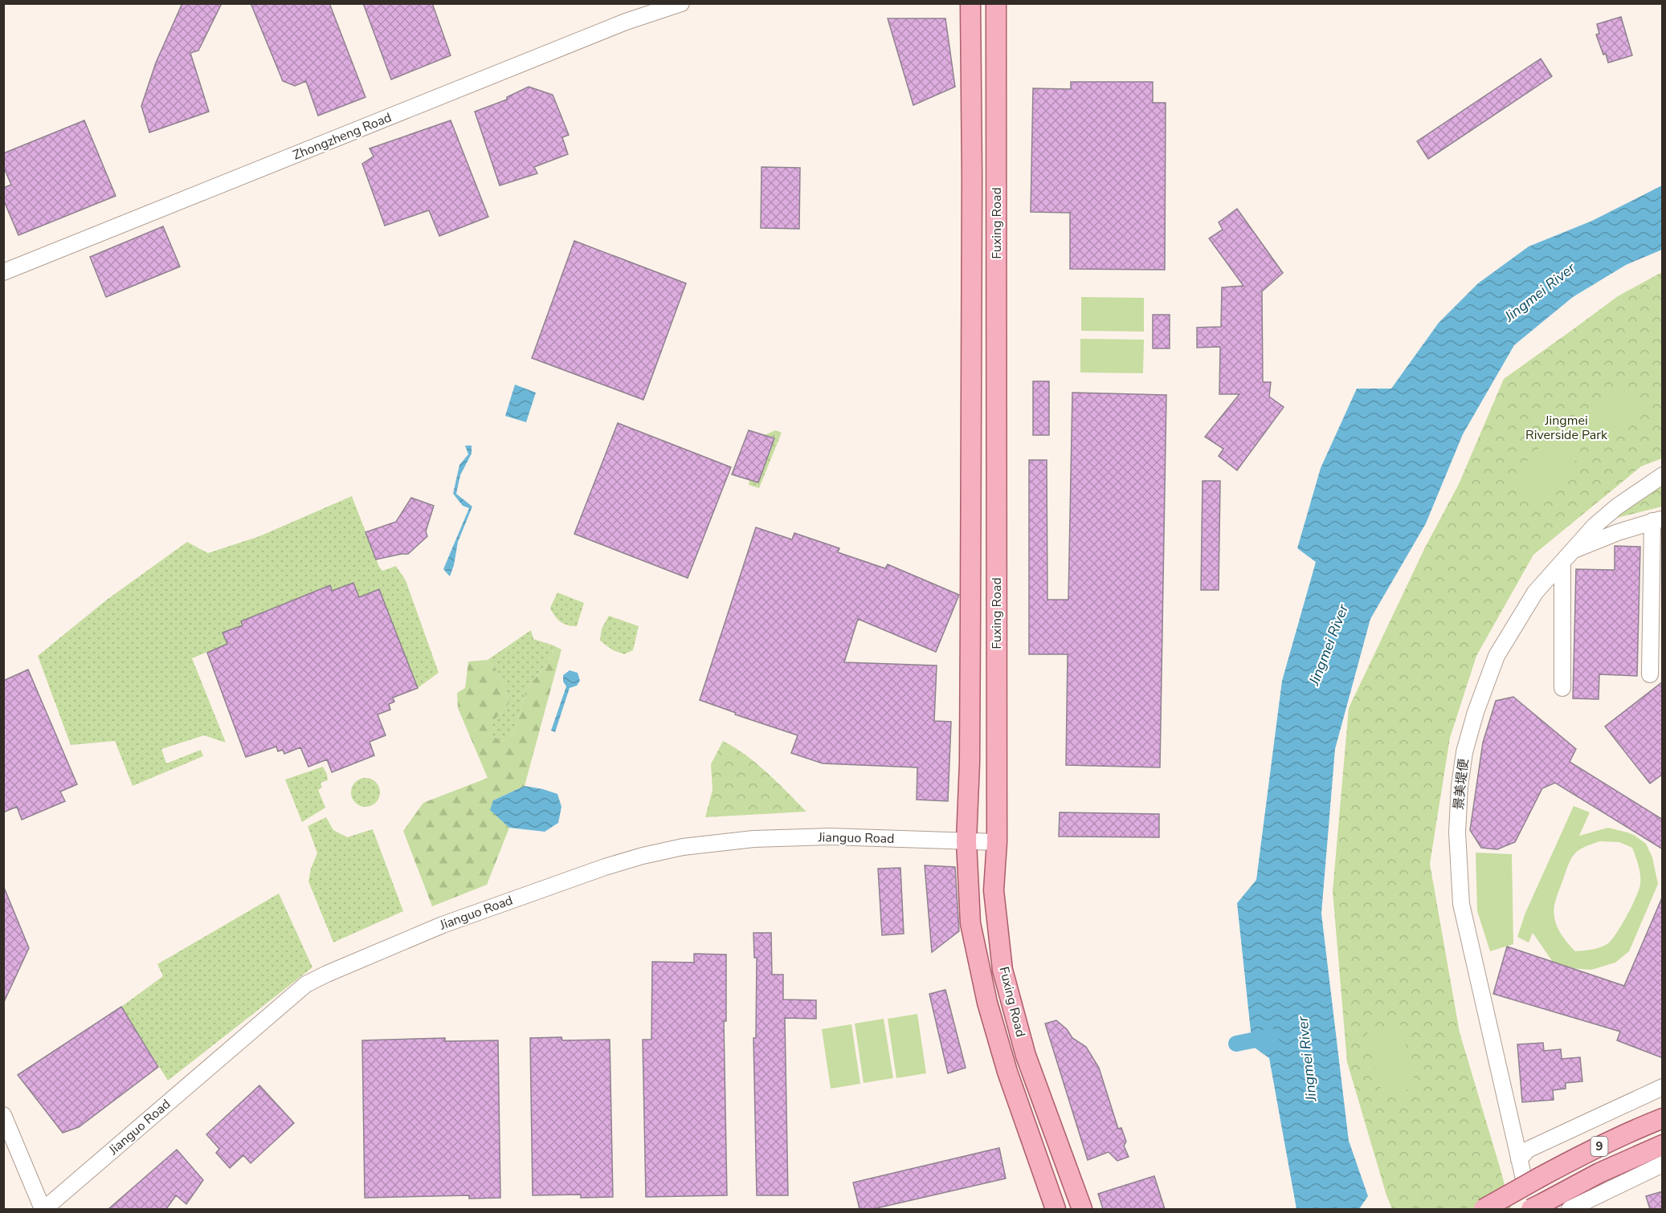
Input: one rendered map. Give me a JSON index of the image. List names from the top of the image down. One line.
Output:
{"streets":{"main road":["Fuxing Road","9"],"street":["Zhongzheng Road","景美堤便","Jianguo Road"]},"crossings":[["Fuxing Road","Jianguo Road"],["景美堤便","9"]],"water":["Jingmei River"],"parks":["Jingmei Riverside Park"]}
